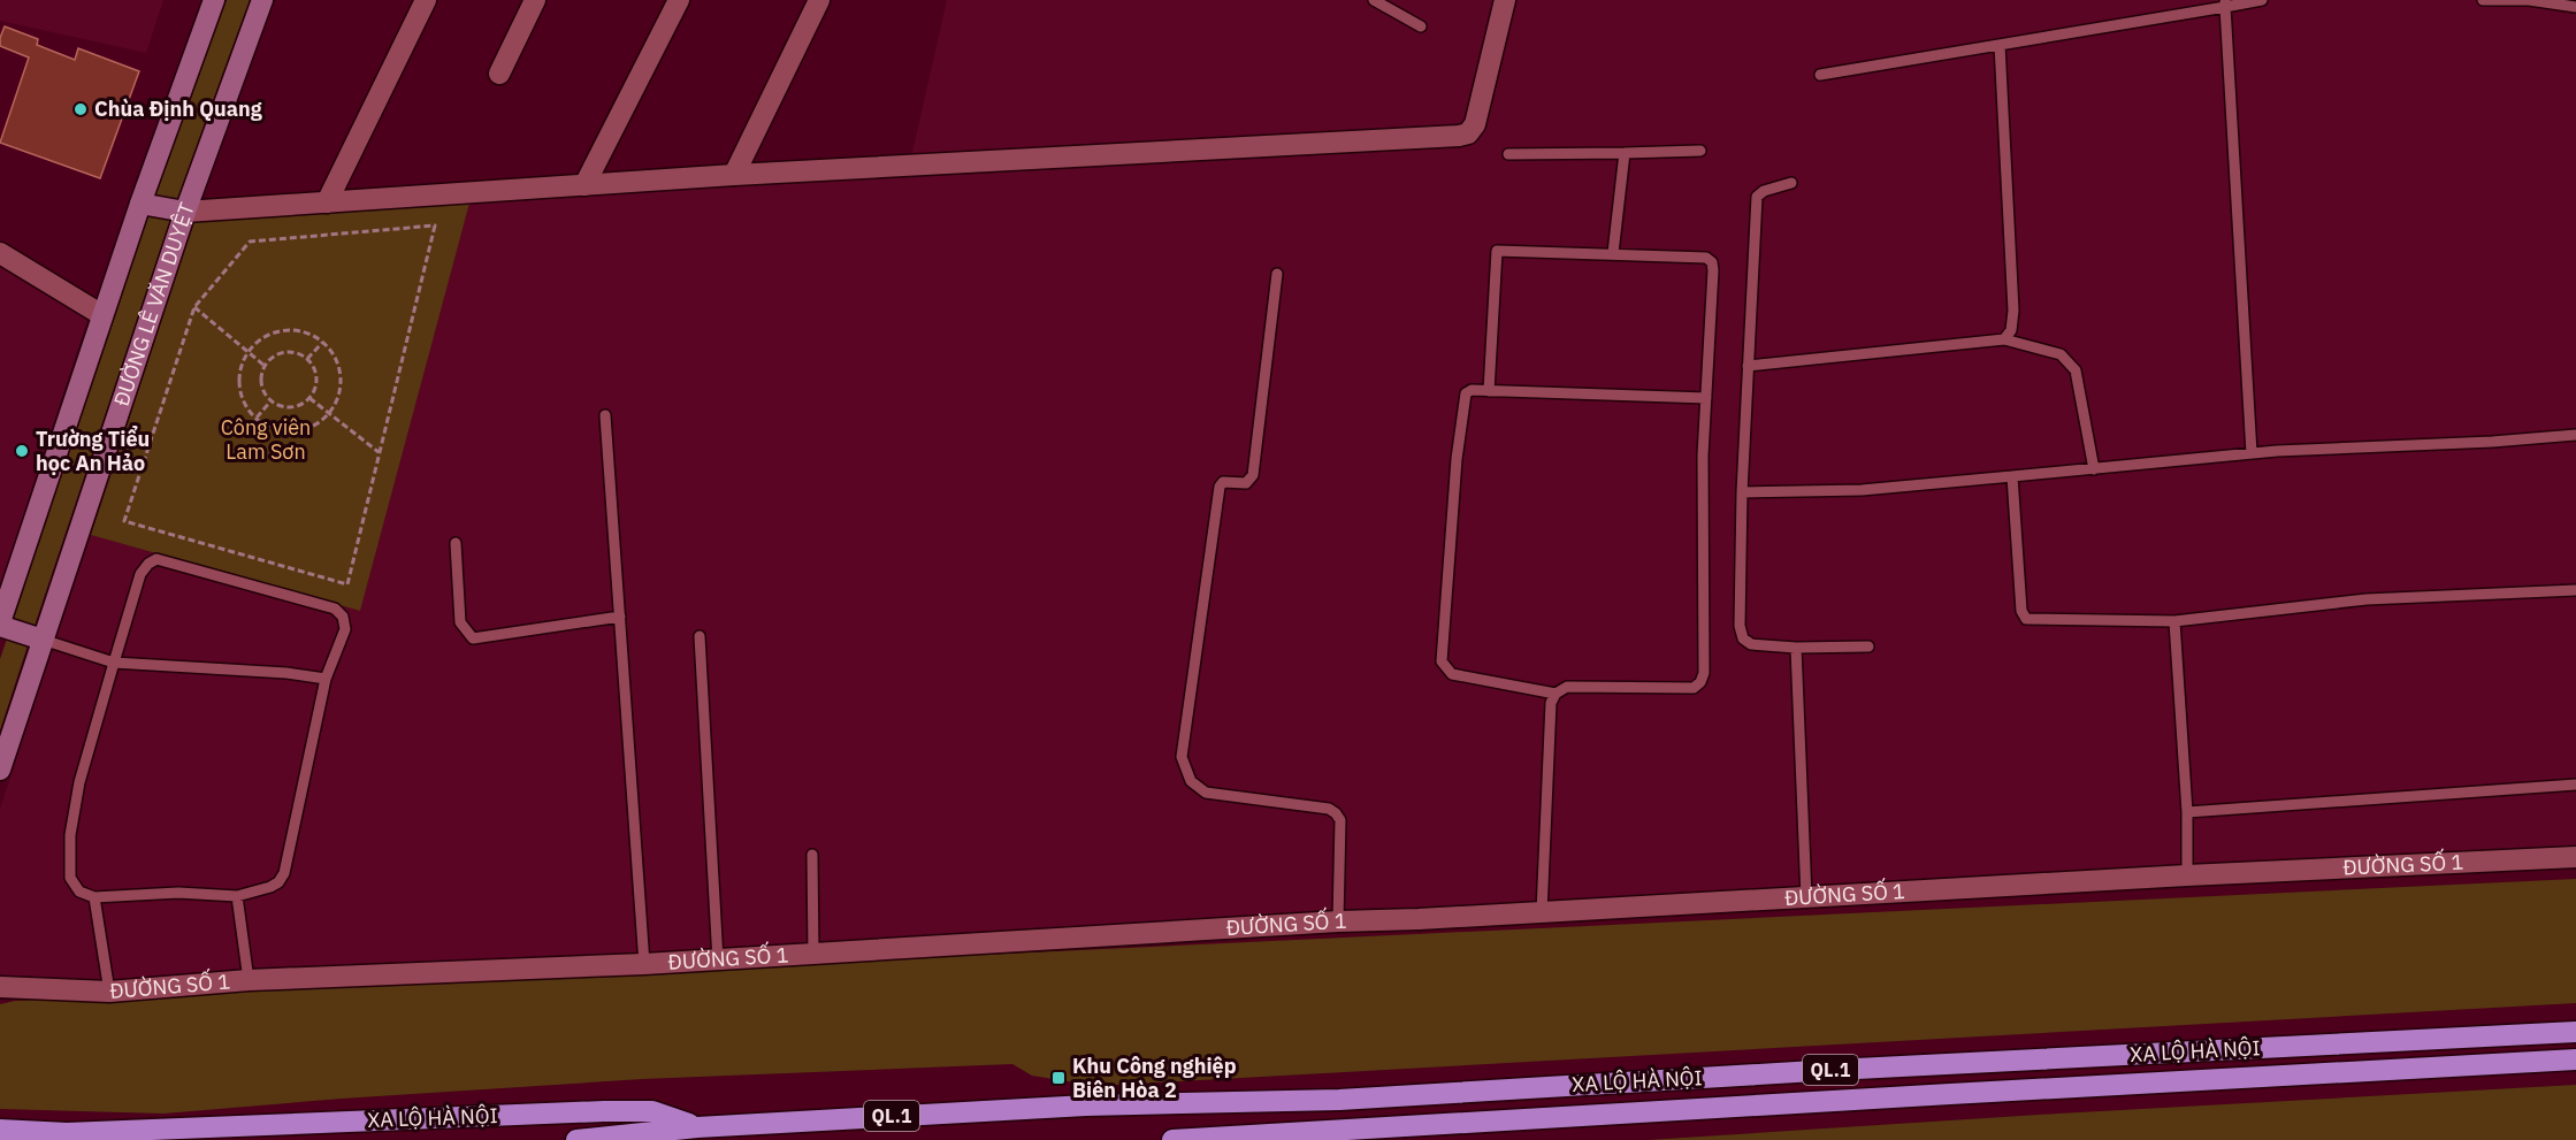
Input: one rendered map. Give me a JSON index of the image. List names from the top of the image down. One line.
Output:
{"streets":{"highway":["XA LỘ HÀ NỘI","QL.1"],"main road":["ĐƯỜNG LÊ VĂN DUYỆT"],"street":["ĐƯỜNG SỐ 1"]},"crossings":[["XA LỘ HÀ NỘI","QL.1"]],"parks":["Công viên Lam Sơn"],"places":{"other":["Chùa Định Quang","Trường Tiểu học An Hảo"],"transit":["Khu Công nghiệp Biên Hòa 2"]}}
